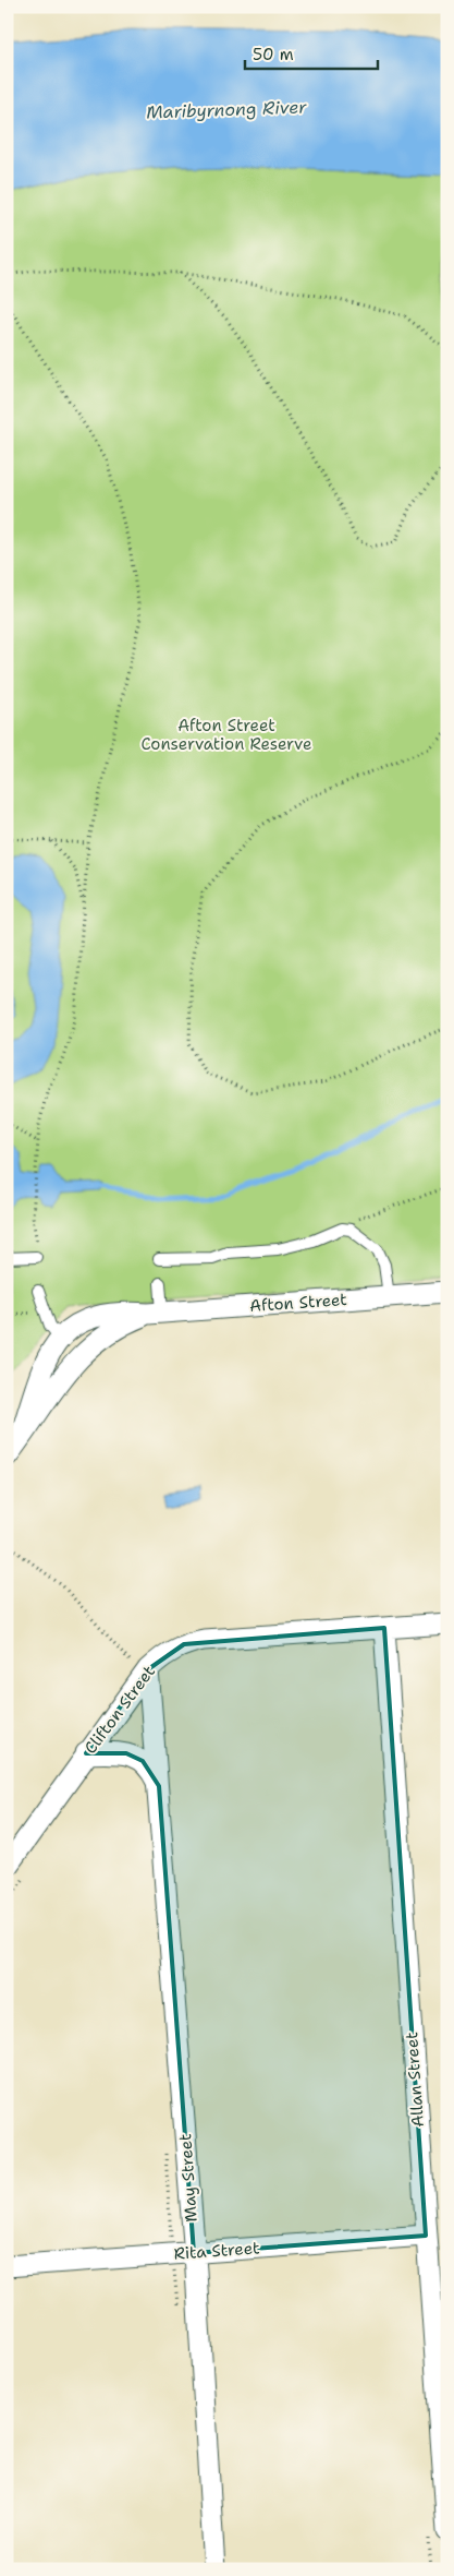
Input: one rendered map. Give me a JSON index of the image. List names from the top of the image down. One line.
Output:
{"streets":{"street":["Afton Street","Clifton Street","Allan Street","May Street","Rita Street"]},"crossings":[["Clifton Street","Allan Street"],["Clifton Street","May Street"],["Allan Street","Rita Street"],["May Street","Rita Street"]],"water":["Maribyrnong River"],"parks":["Afton Street Conservation Reserve"],"scale_bar":"50 m"}
